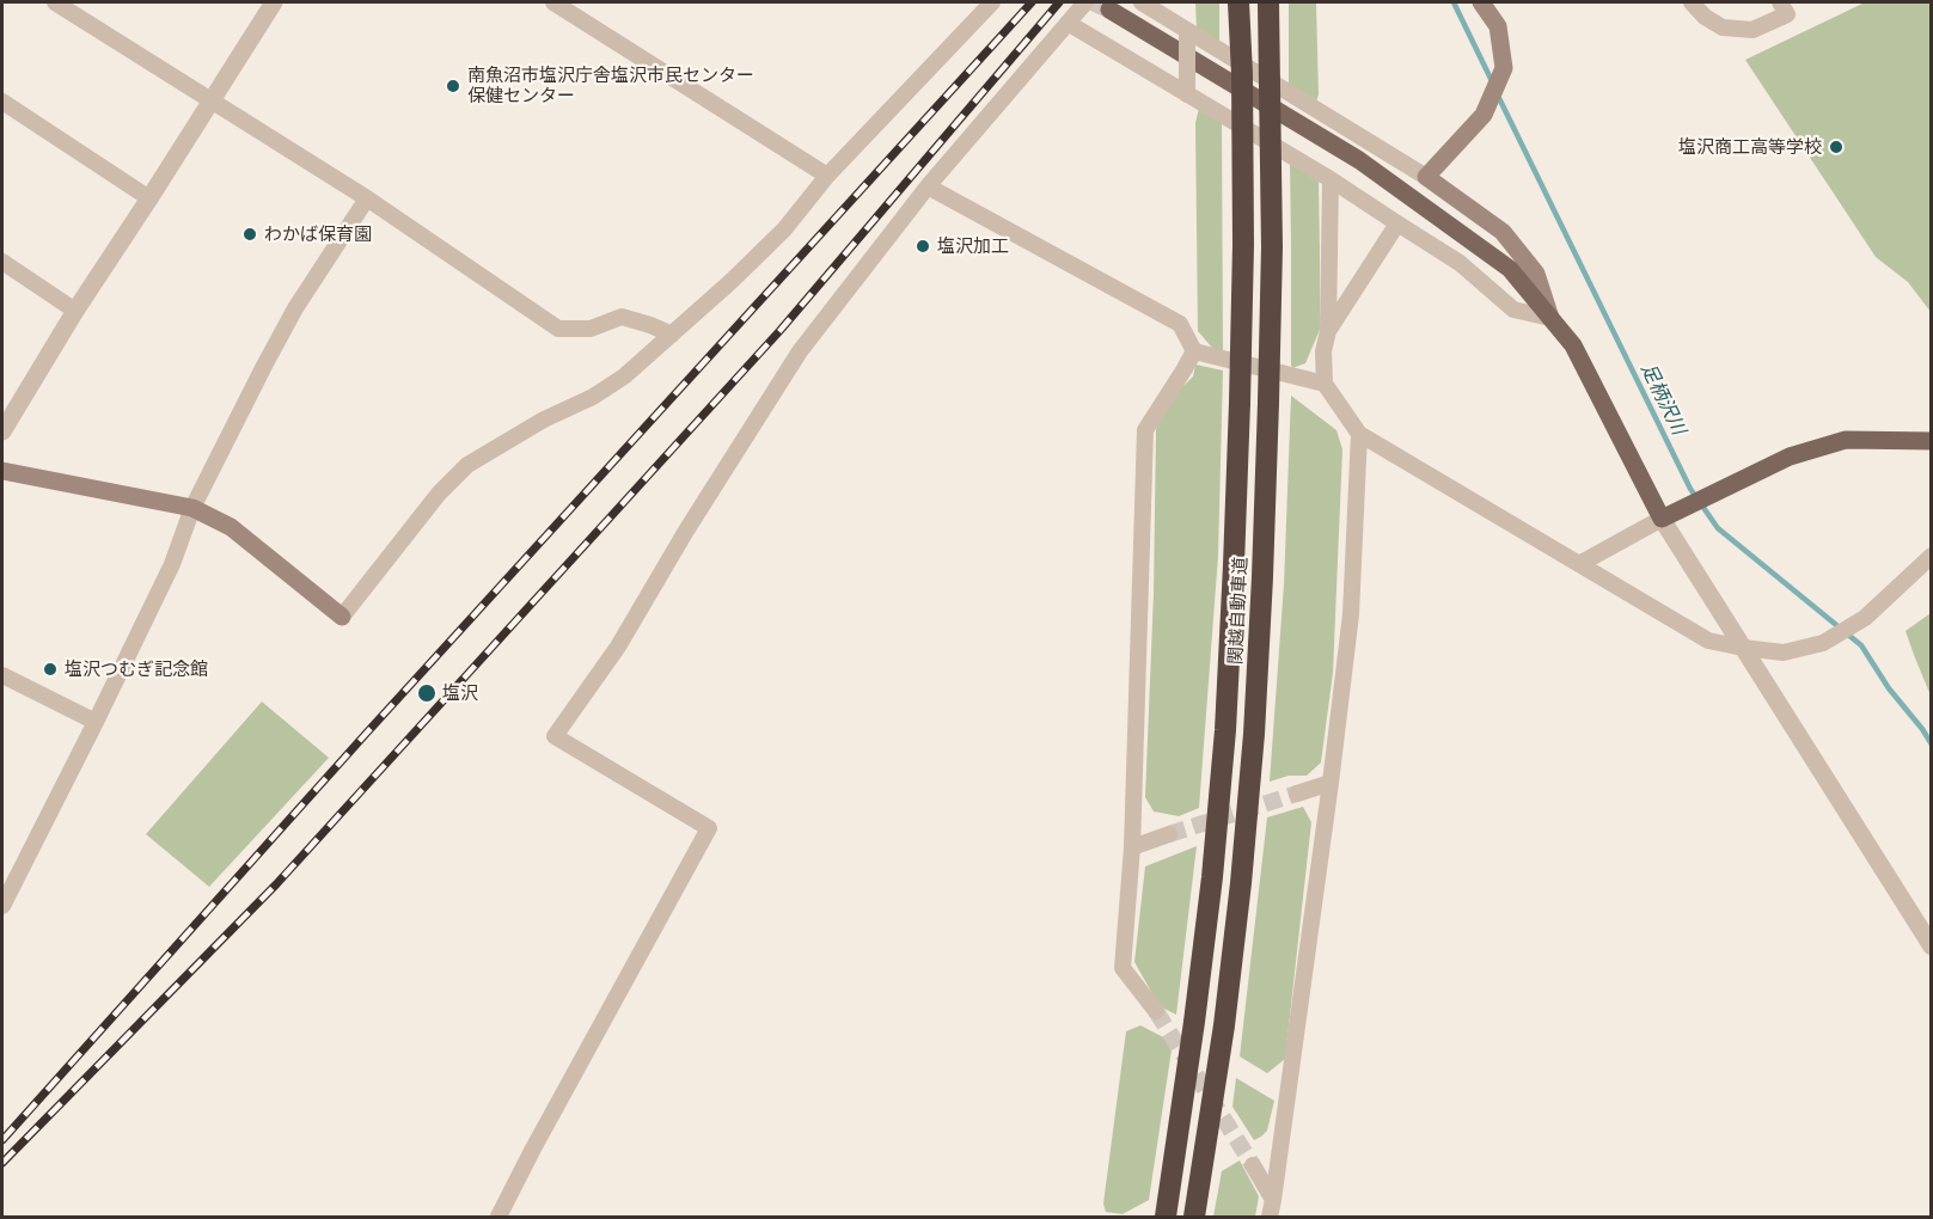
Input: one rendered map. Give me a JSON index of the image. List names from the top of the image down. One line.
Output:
{"streets":{"highway":["関越自動車道"]},"water":["足柄沢川"],"places":["南魚沼市塩沢庁舎塩沢市民センター 保健センター","塩沢商工高等学校","わかば保育園","塩沢加工","塩沢つむぎ記念館","塩沢"]}
